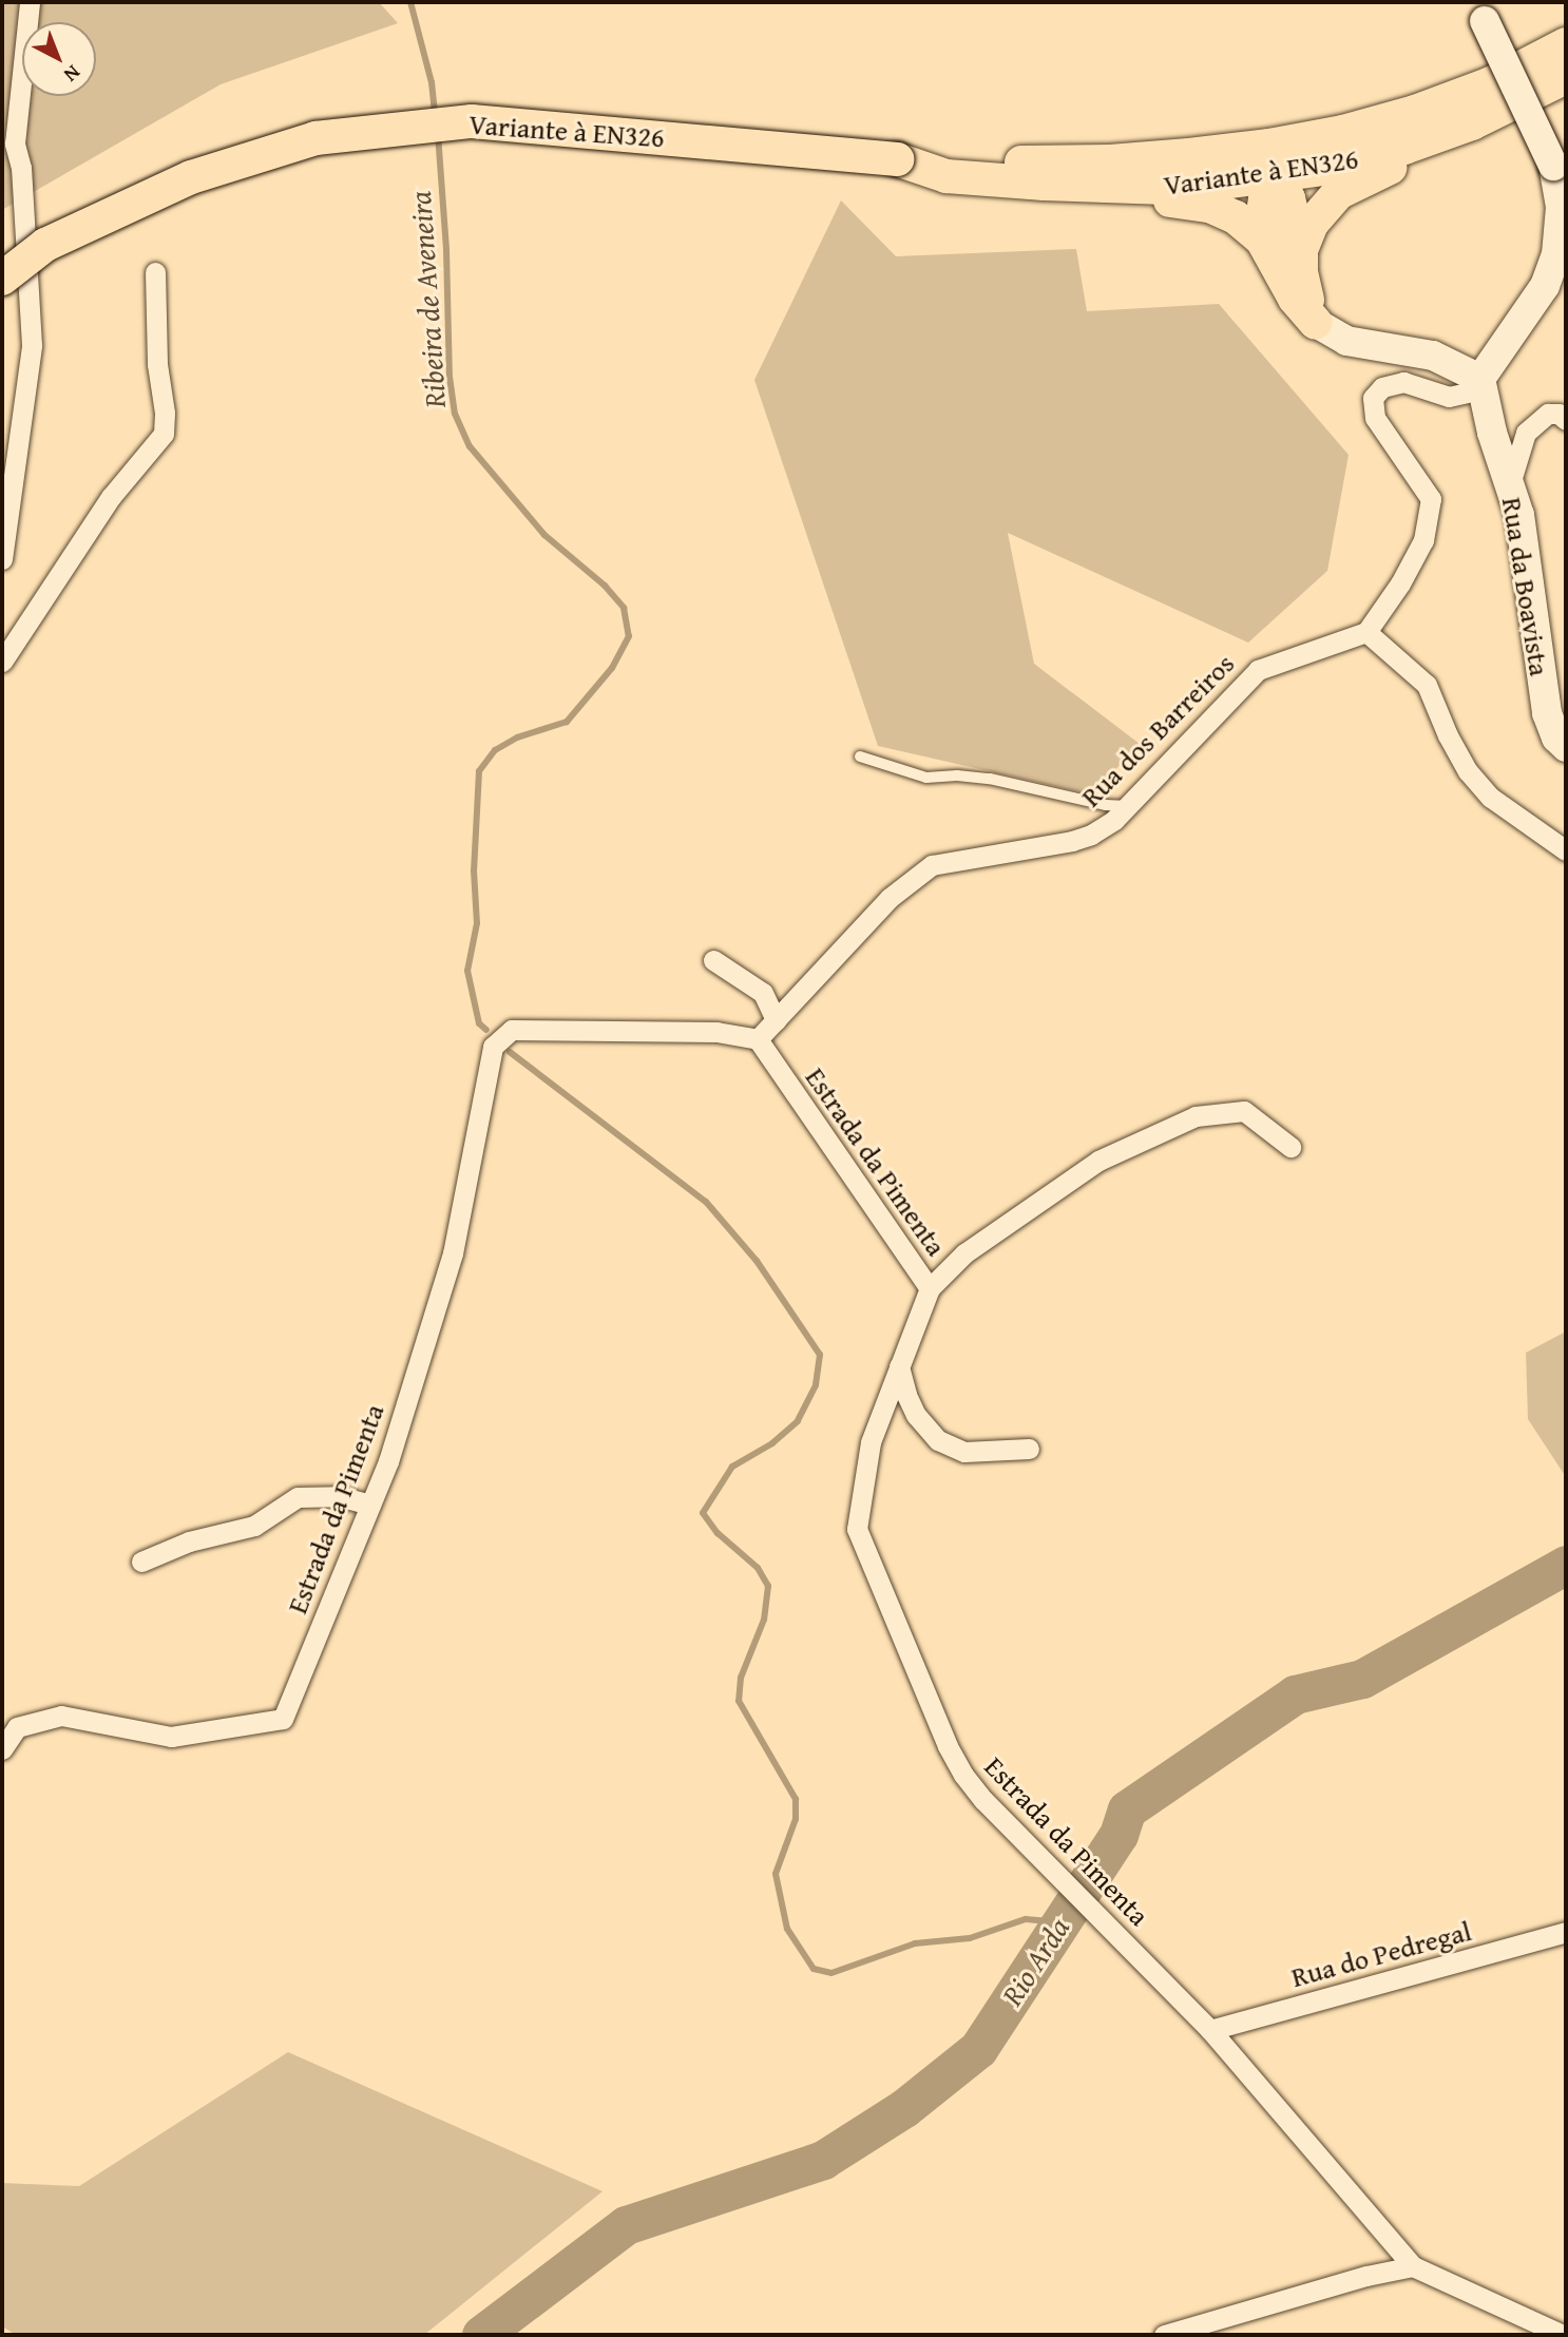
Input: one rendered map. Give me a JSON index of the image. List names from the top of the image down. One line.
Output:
{"streets":{"main road":["Variante à EN326"],"street":["Rua da Boavista","Rua dos Barreiros","Estrada da Pimenta","Rua do Pedregal"]},"crossings":[["Rua dos Barreiros","Estrada da Pimenta"],["Estrada da Pimenta","Rua do Pedregal"]],"water":["Ribeira de Aveneira","Rio Arda"],"north":"bottom right"}
